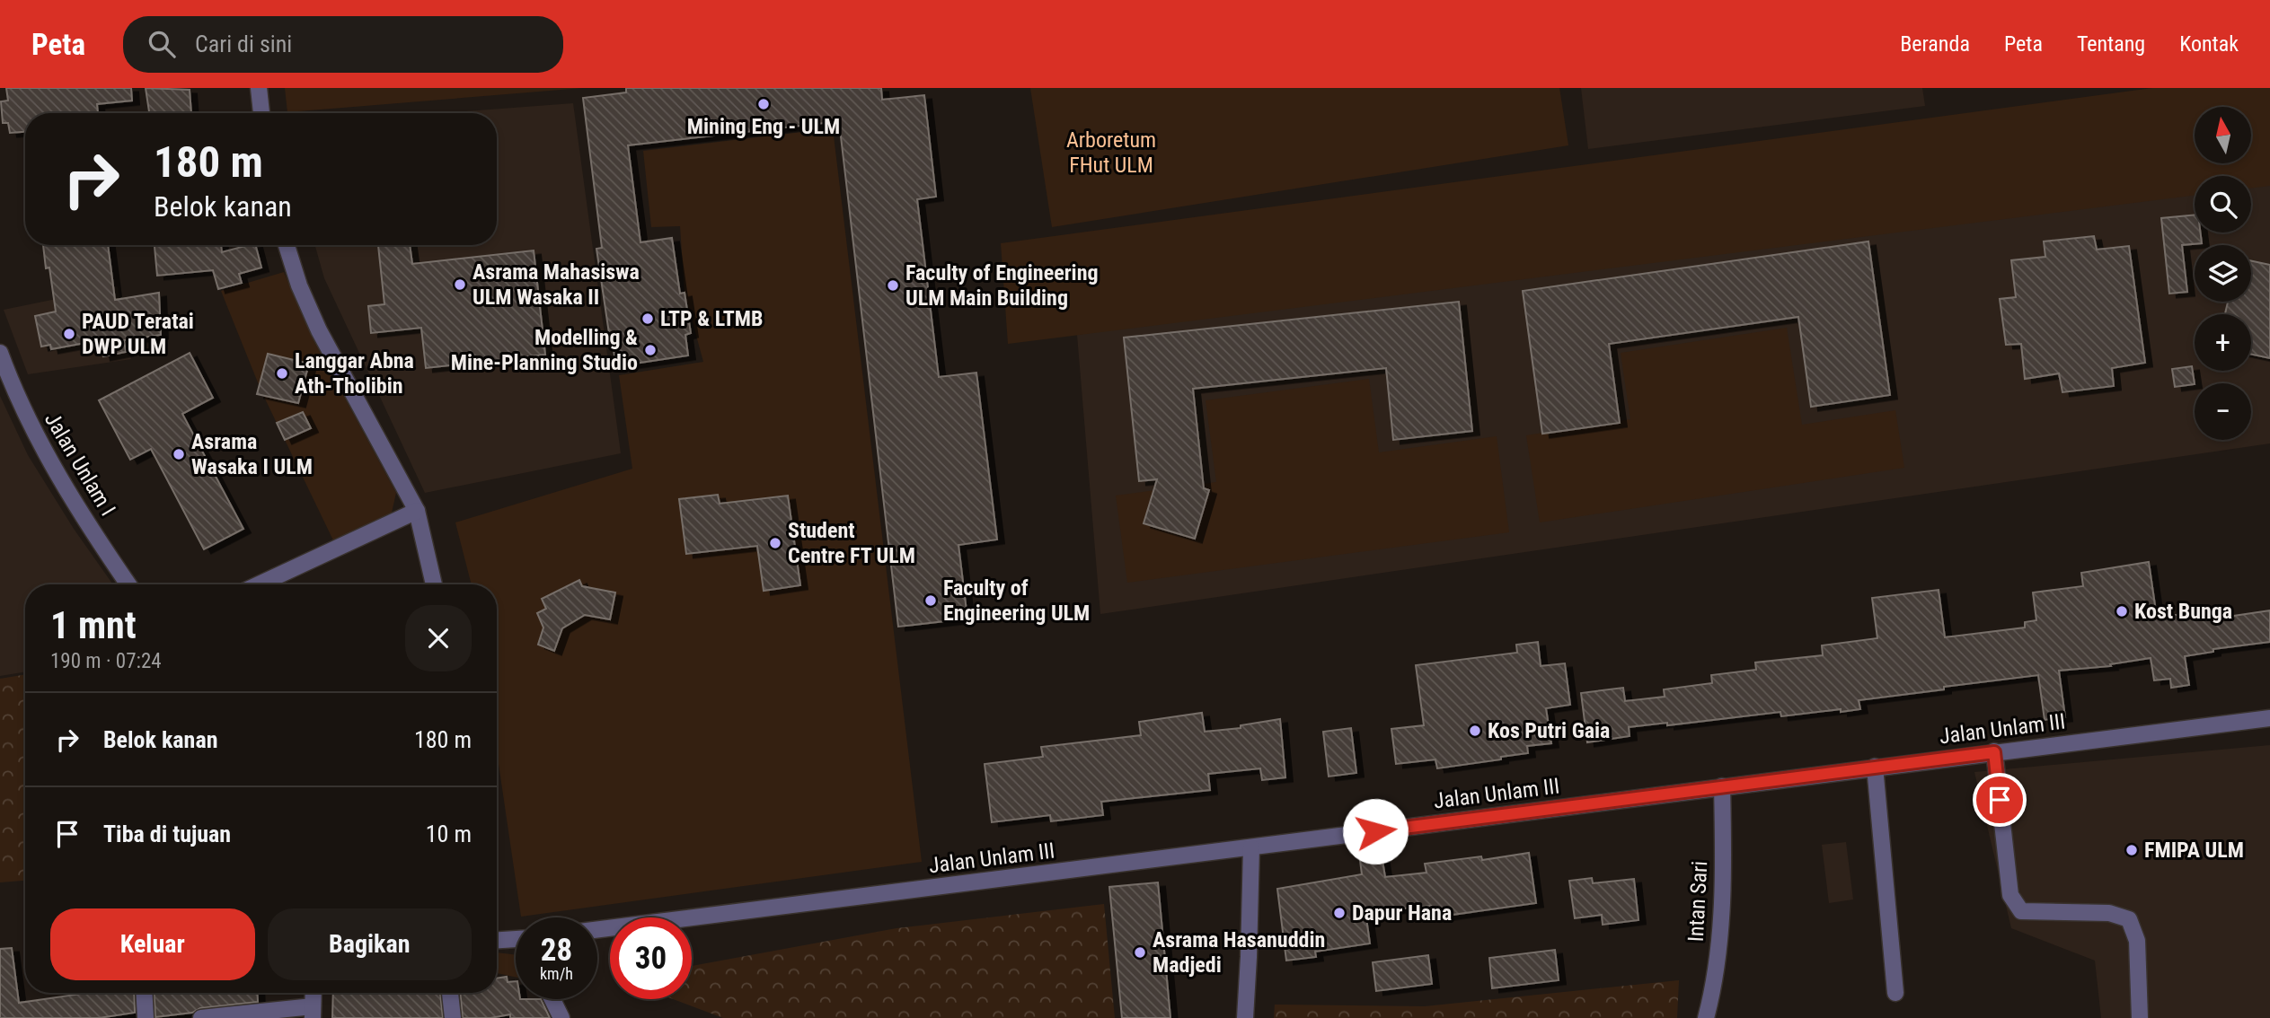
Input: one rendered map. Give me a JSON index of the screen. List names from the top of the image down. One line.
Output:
{"streets":{"street":["Jalan Unlam I","Jalan Unlam III","Intan Sari"]},"crossings":[["Jalan Unlam III","Intan Sari"]],"parks":["Arboretum FHut ULM"],"places":["Mining Eng - ULM","Asrama Mahasiswa ULM Wasaka II","Faculty of Engineering ULM Main Building","LTP & LTMB","PAUD Teratai DWP ULM","Modelling & Mine-Planning Studio","Langgar Abna Ath-Tholibin","Asrama Wasaka I ULM","Student Centre FT ULM","Faculty of Engineering ULM","Kost Bunga","Kos Putri Gaia","FMIPA ULM","Dapur Hana","Asrama Hasanuddin Madjedi"],"north":"top","page":{"header":"Peta","search":"Cari di sini","nav":["Beranda","Peta","Tentang","Kontak"],"map_buttons":["+","−"],"turn":["180 m","Belok kanan"],"heading":["1 mnt","190 m · 07:24"],"list":[{"name":"Belok kanan","value":"180 m"},{"name":"Tiba di tujuan","value":"10 m"}],"buttons":["Keluar","Bagikan"],"speed":"28 km/h","limit":"30"}}
